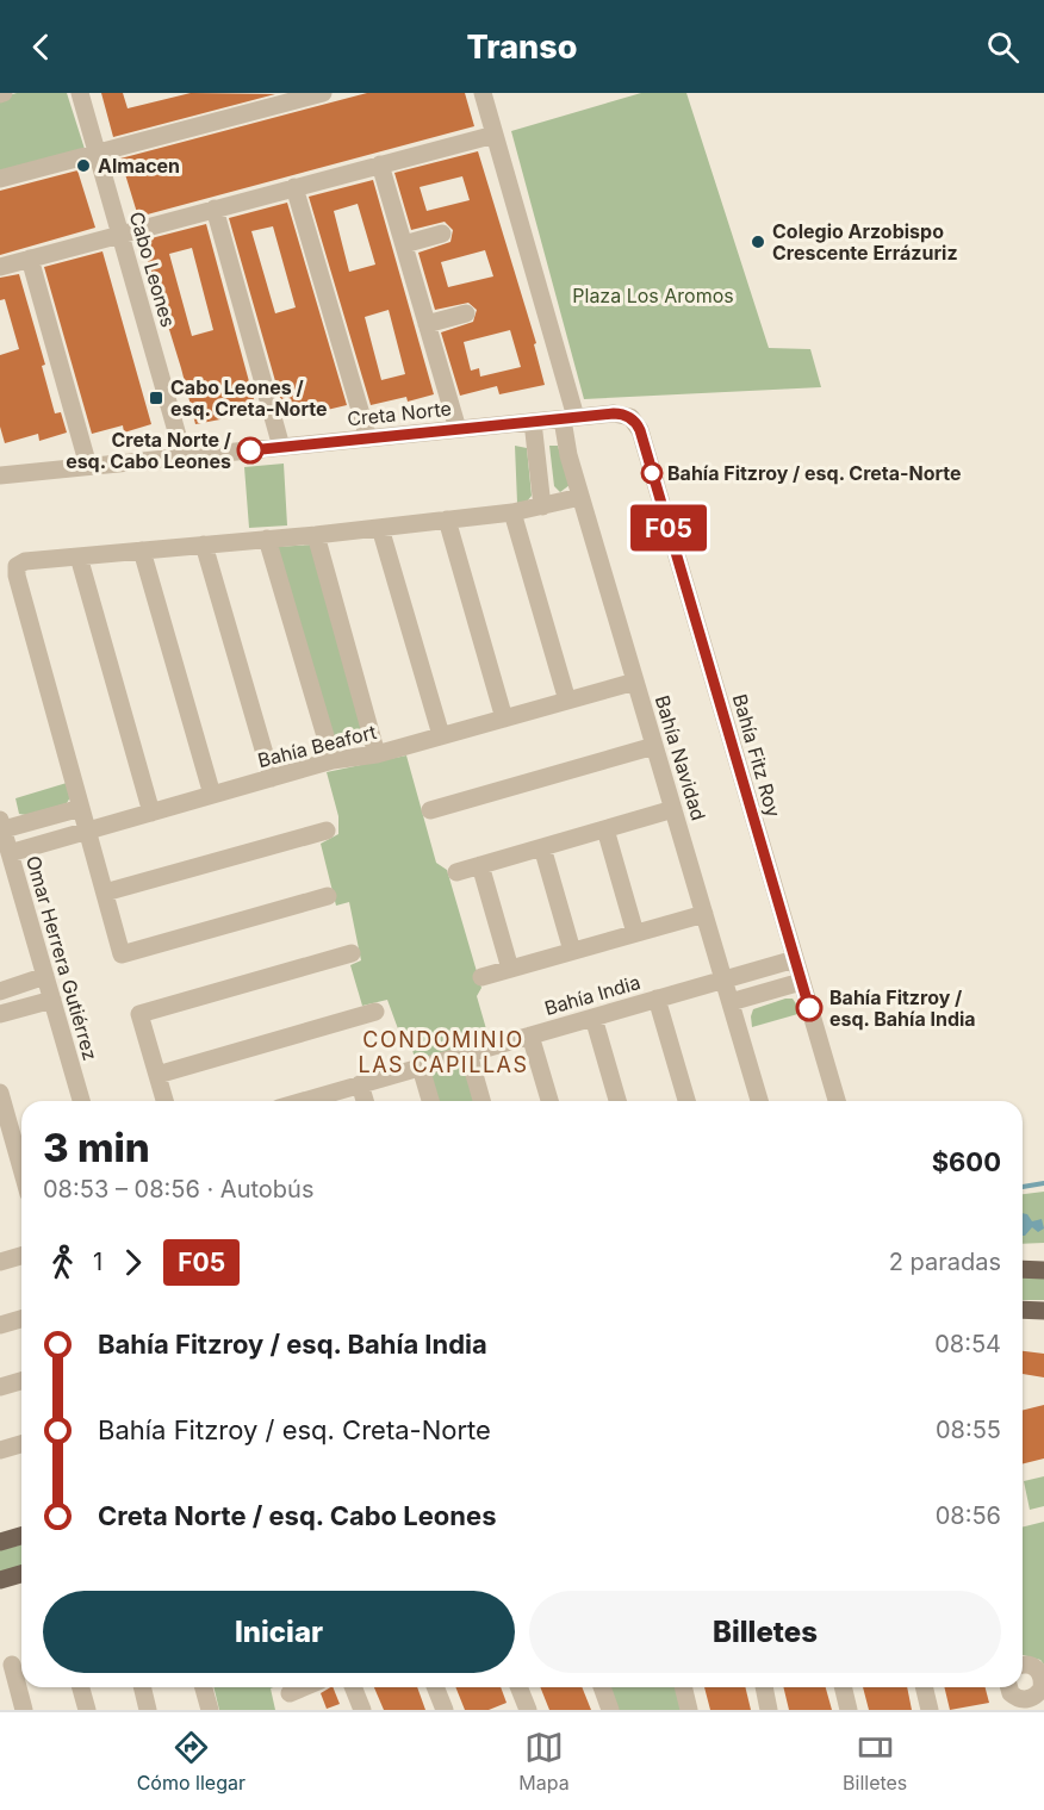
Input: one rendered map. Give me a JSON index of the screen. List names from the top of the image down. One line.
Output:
{"streets":{"street":["Cabo Leones","Creta Norte","Bahía Beafort","Bahía Fitz Roy","Bahía Navidad","Omar Herrera Gutiérrez","Bahía India"]},"crossings":[["Cabo Leones","Creta Norte"],["Creta Norte","Bahía Fitz Roy"],["Creta Norte","Bahía Navidad"],["Bahía Beafort","Bahía Navidad"],["Bahía Beafort","Omar Herrera Gutiérrez"],["Bahía Fitz Roy","Bahía India"],["Bahía Navidad","Bahía India"]],"districts":["CONDOMINIO LAS CAPILLAS"],"parks":["Plaza Los Aromos"],"places":{"other":["Almacen","Colegio Arzobispo Crescente Errázuriz","Creta Norte / esq. Cabo Leones","Bahía Fitzroy / esq. Creta-Norte","Bahía Fitzroy / esq. Bahía India"],"transit":["Cabo Leones / esq. Creta-Norte"]},"lines":["bus line F05"],"page":{"header":"Transo","on_map":"F05","heading":["3 min","08:53 – 08:56 · Autobús","$600"],"legs":["1","F05","2 paradas"],"list":[{"name":"Bahía Fitzroy / esq. Bahía India","value":"08:54"},{"name":"Bahía Fitzroy / esq. Creta-Norte","value":"08:55"},{"name":"Creta Norte / esq. Cabo Leones","value":"08:56"}],"buttons":["Iniciar","Billetes"],"tabs":["Cómo llegar","Mapa","Billetes"]}}
